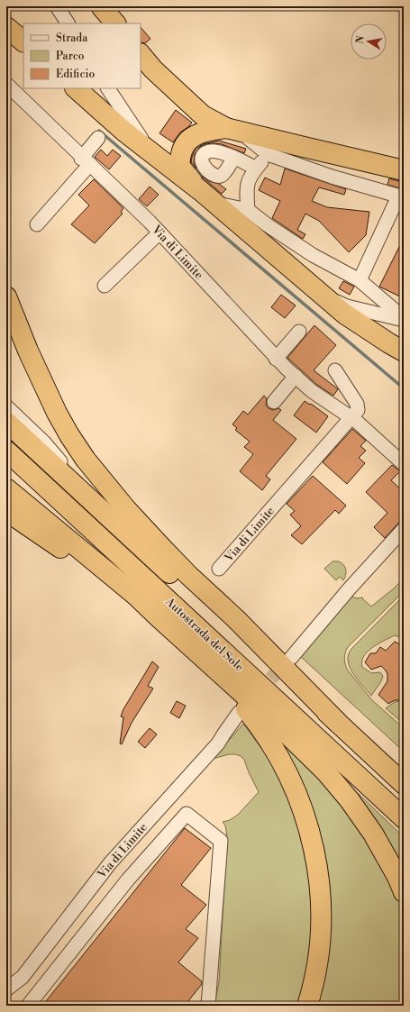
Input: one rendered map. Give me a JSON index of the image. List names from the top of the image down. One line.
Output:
{"streets":{"highway":["Autostrada del Sole"],"street":["Via di Limite"]},"legend":["Strada","Parco","Edificio"],"north":"left"}
